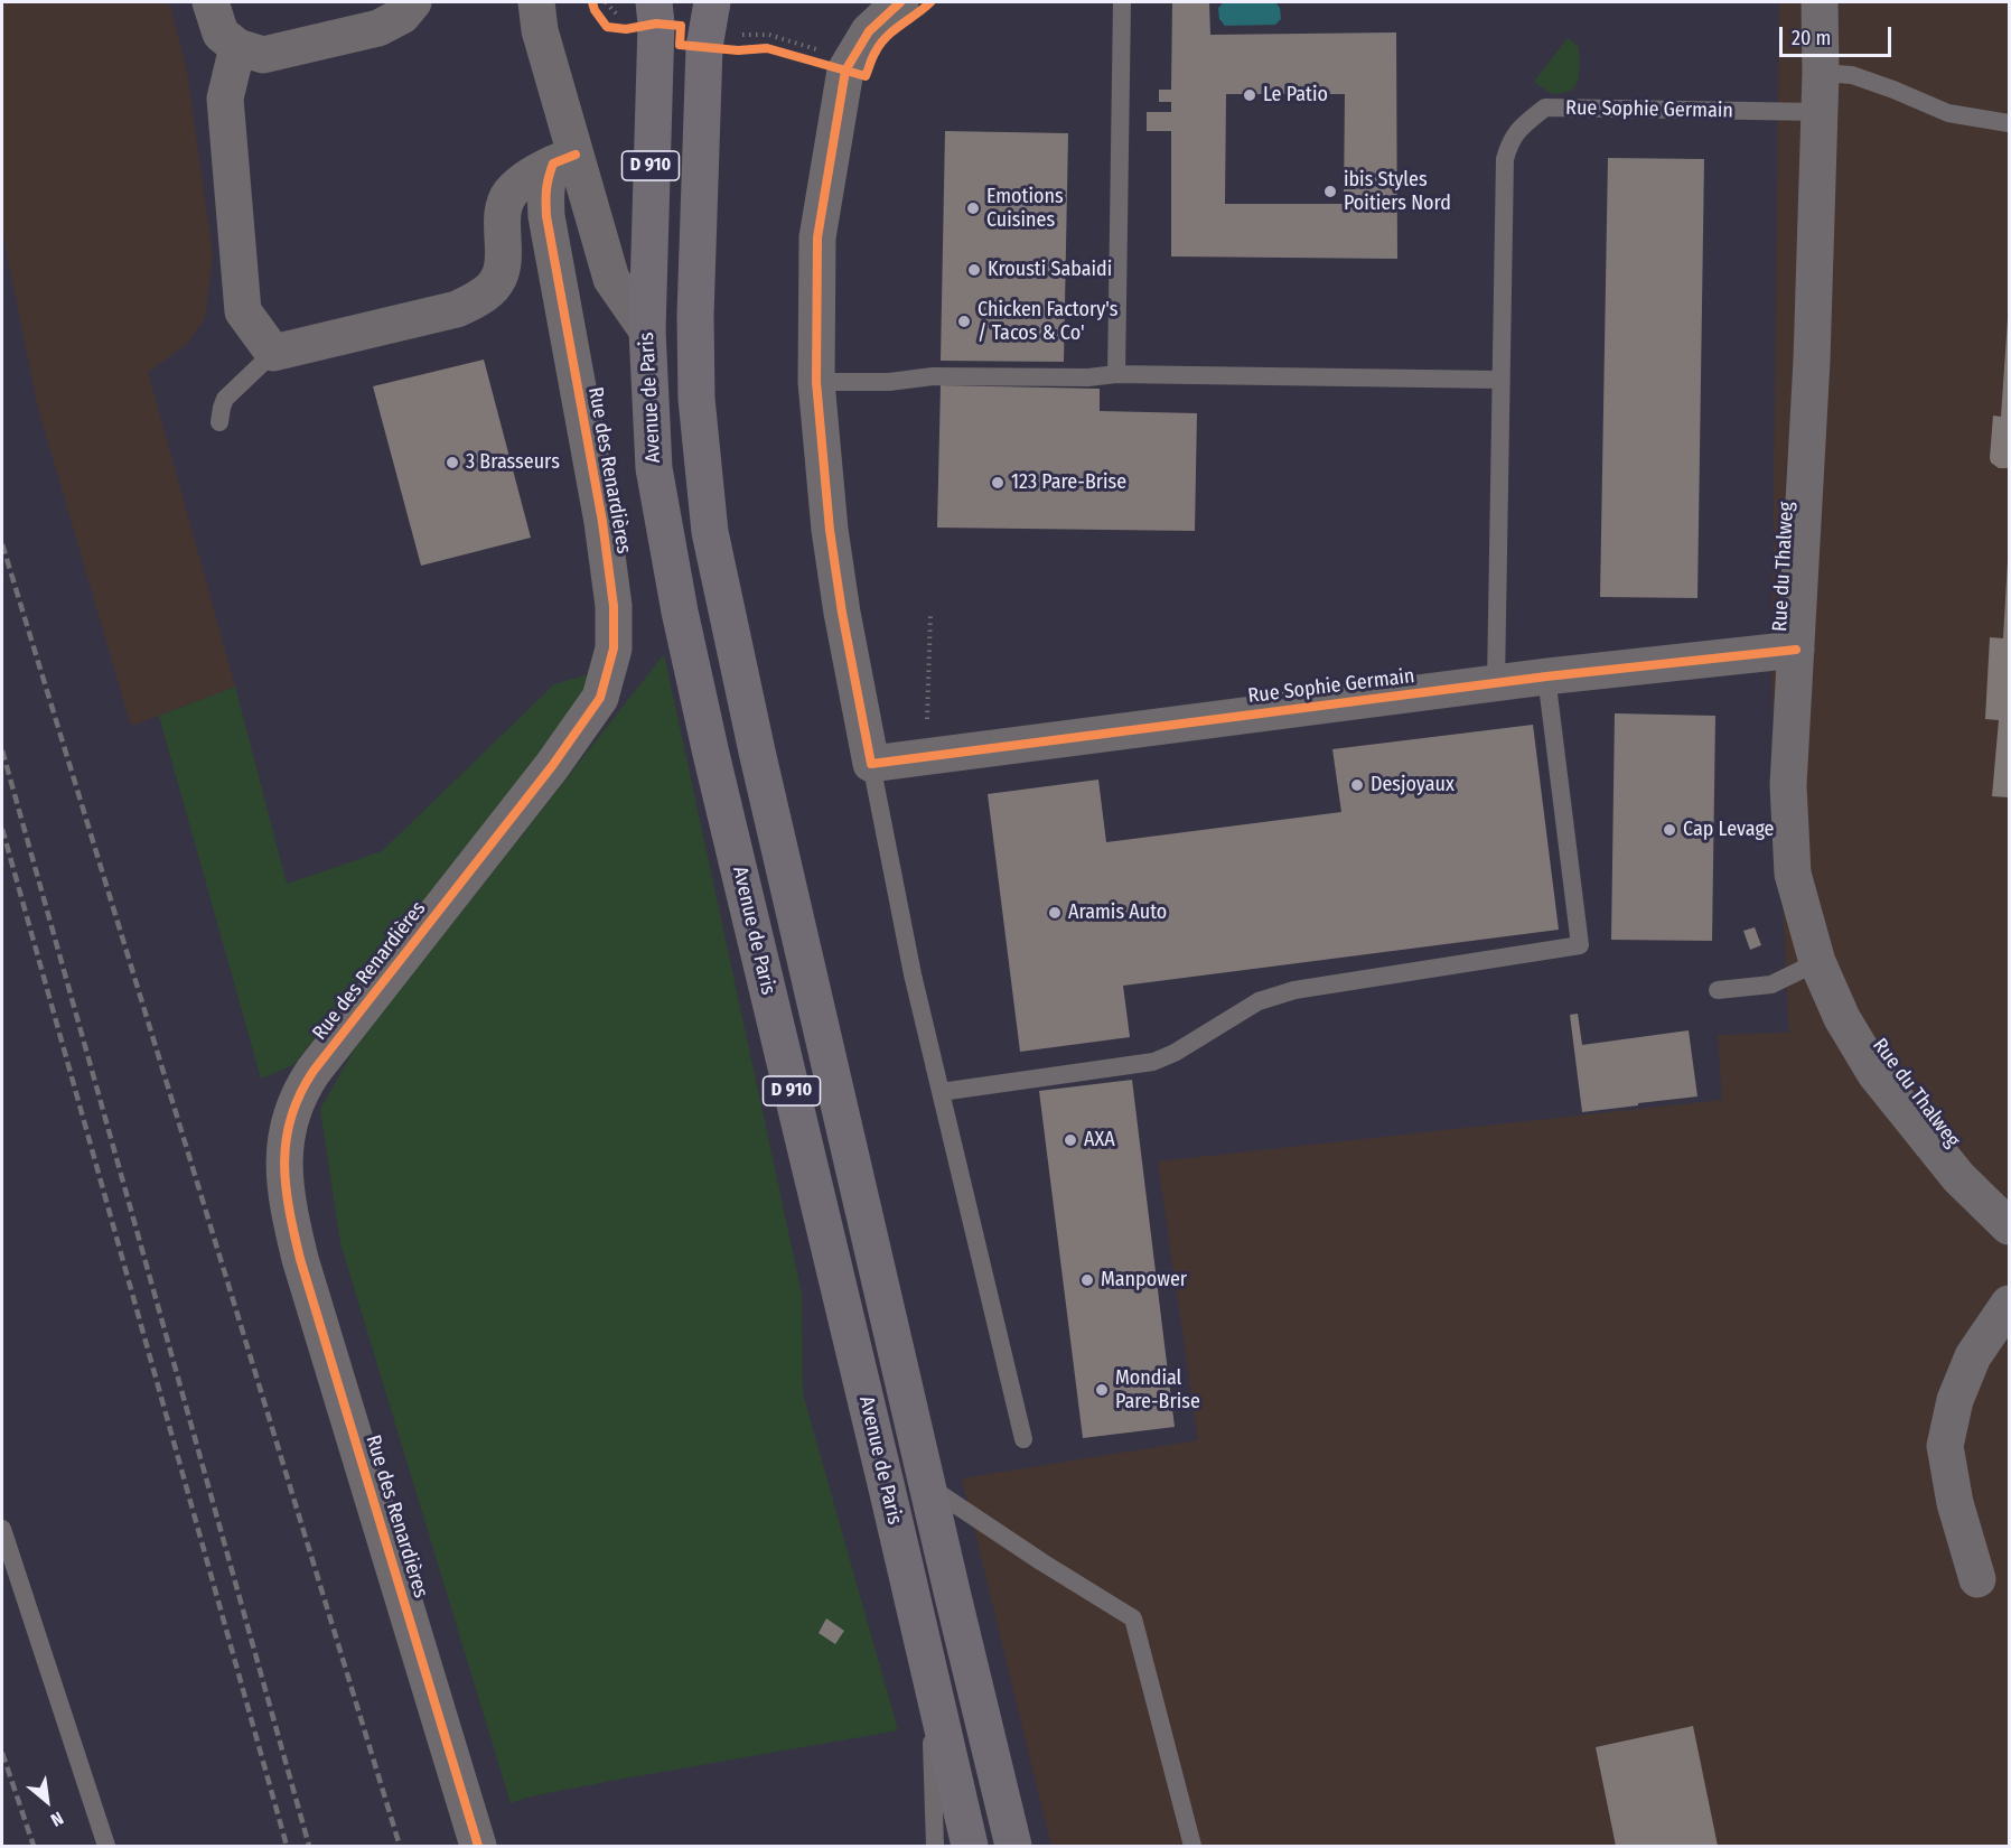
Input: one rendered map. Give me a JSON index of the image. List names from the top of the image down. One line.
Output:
{"streets":{"main road":["D 910","Avenue de Paris"],"street":["Rue Sophie Germain","Rue des Renardières","Rue du Thalweg"]},"crossings":[["Rue Sophie Germain","Rue du Thalweg"],["Avenue de Paris","Rue des Renardières"]],"places":["Le Patio","ibis Styles Poitiers Nord","Emotions Cuisines","Krousti Sabaidi","Chicken Factory's / Tacos & Co'","3 Brasseurs","123 Pare-Brise","Desjoyaux","Cap Levage","Aramis Auto","AXA","Manpower","Mondial Pare-Brise"],"scale_bar":"20 m","north":"bottom right"}
